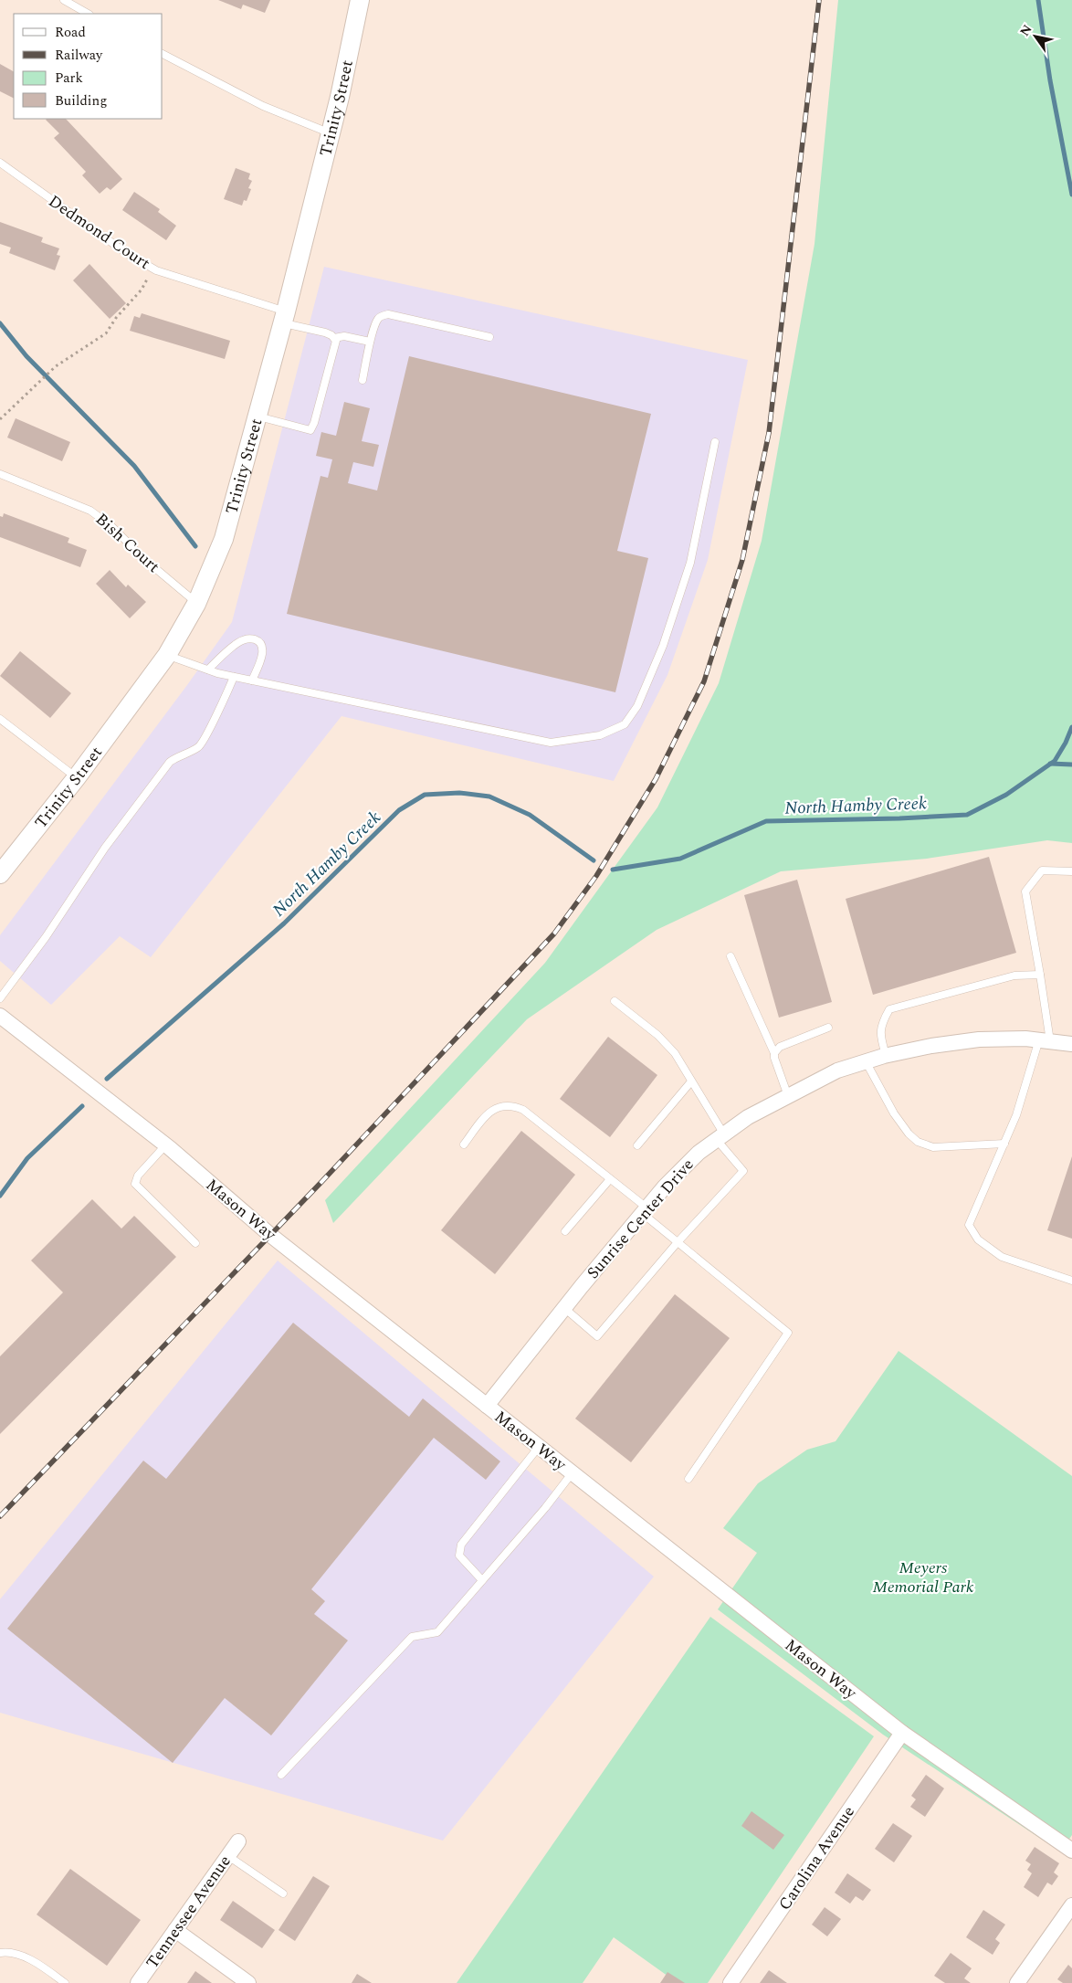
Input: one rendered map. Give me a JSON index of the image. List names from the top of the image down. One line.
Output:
{"streets":{"street":["Trinity Street","Mason Way","Sunrise Center Drive","Carolina Avenue","Tennessee Avenue"],"lane":["Dedmond Court","Bish Court"]},"crossings":[["Trinity Street","Dedmond Court"],["Trinity Street","Bish Court"],["Mason Way","Sunrise Center Drive"],["Mason Way","Carolina Avenue"]],"water":["North Hamby Creek"],"parks":["Meyers Memorial Park"],"legend":["Road","Railway","Park","Building"],"north":"top left"}
